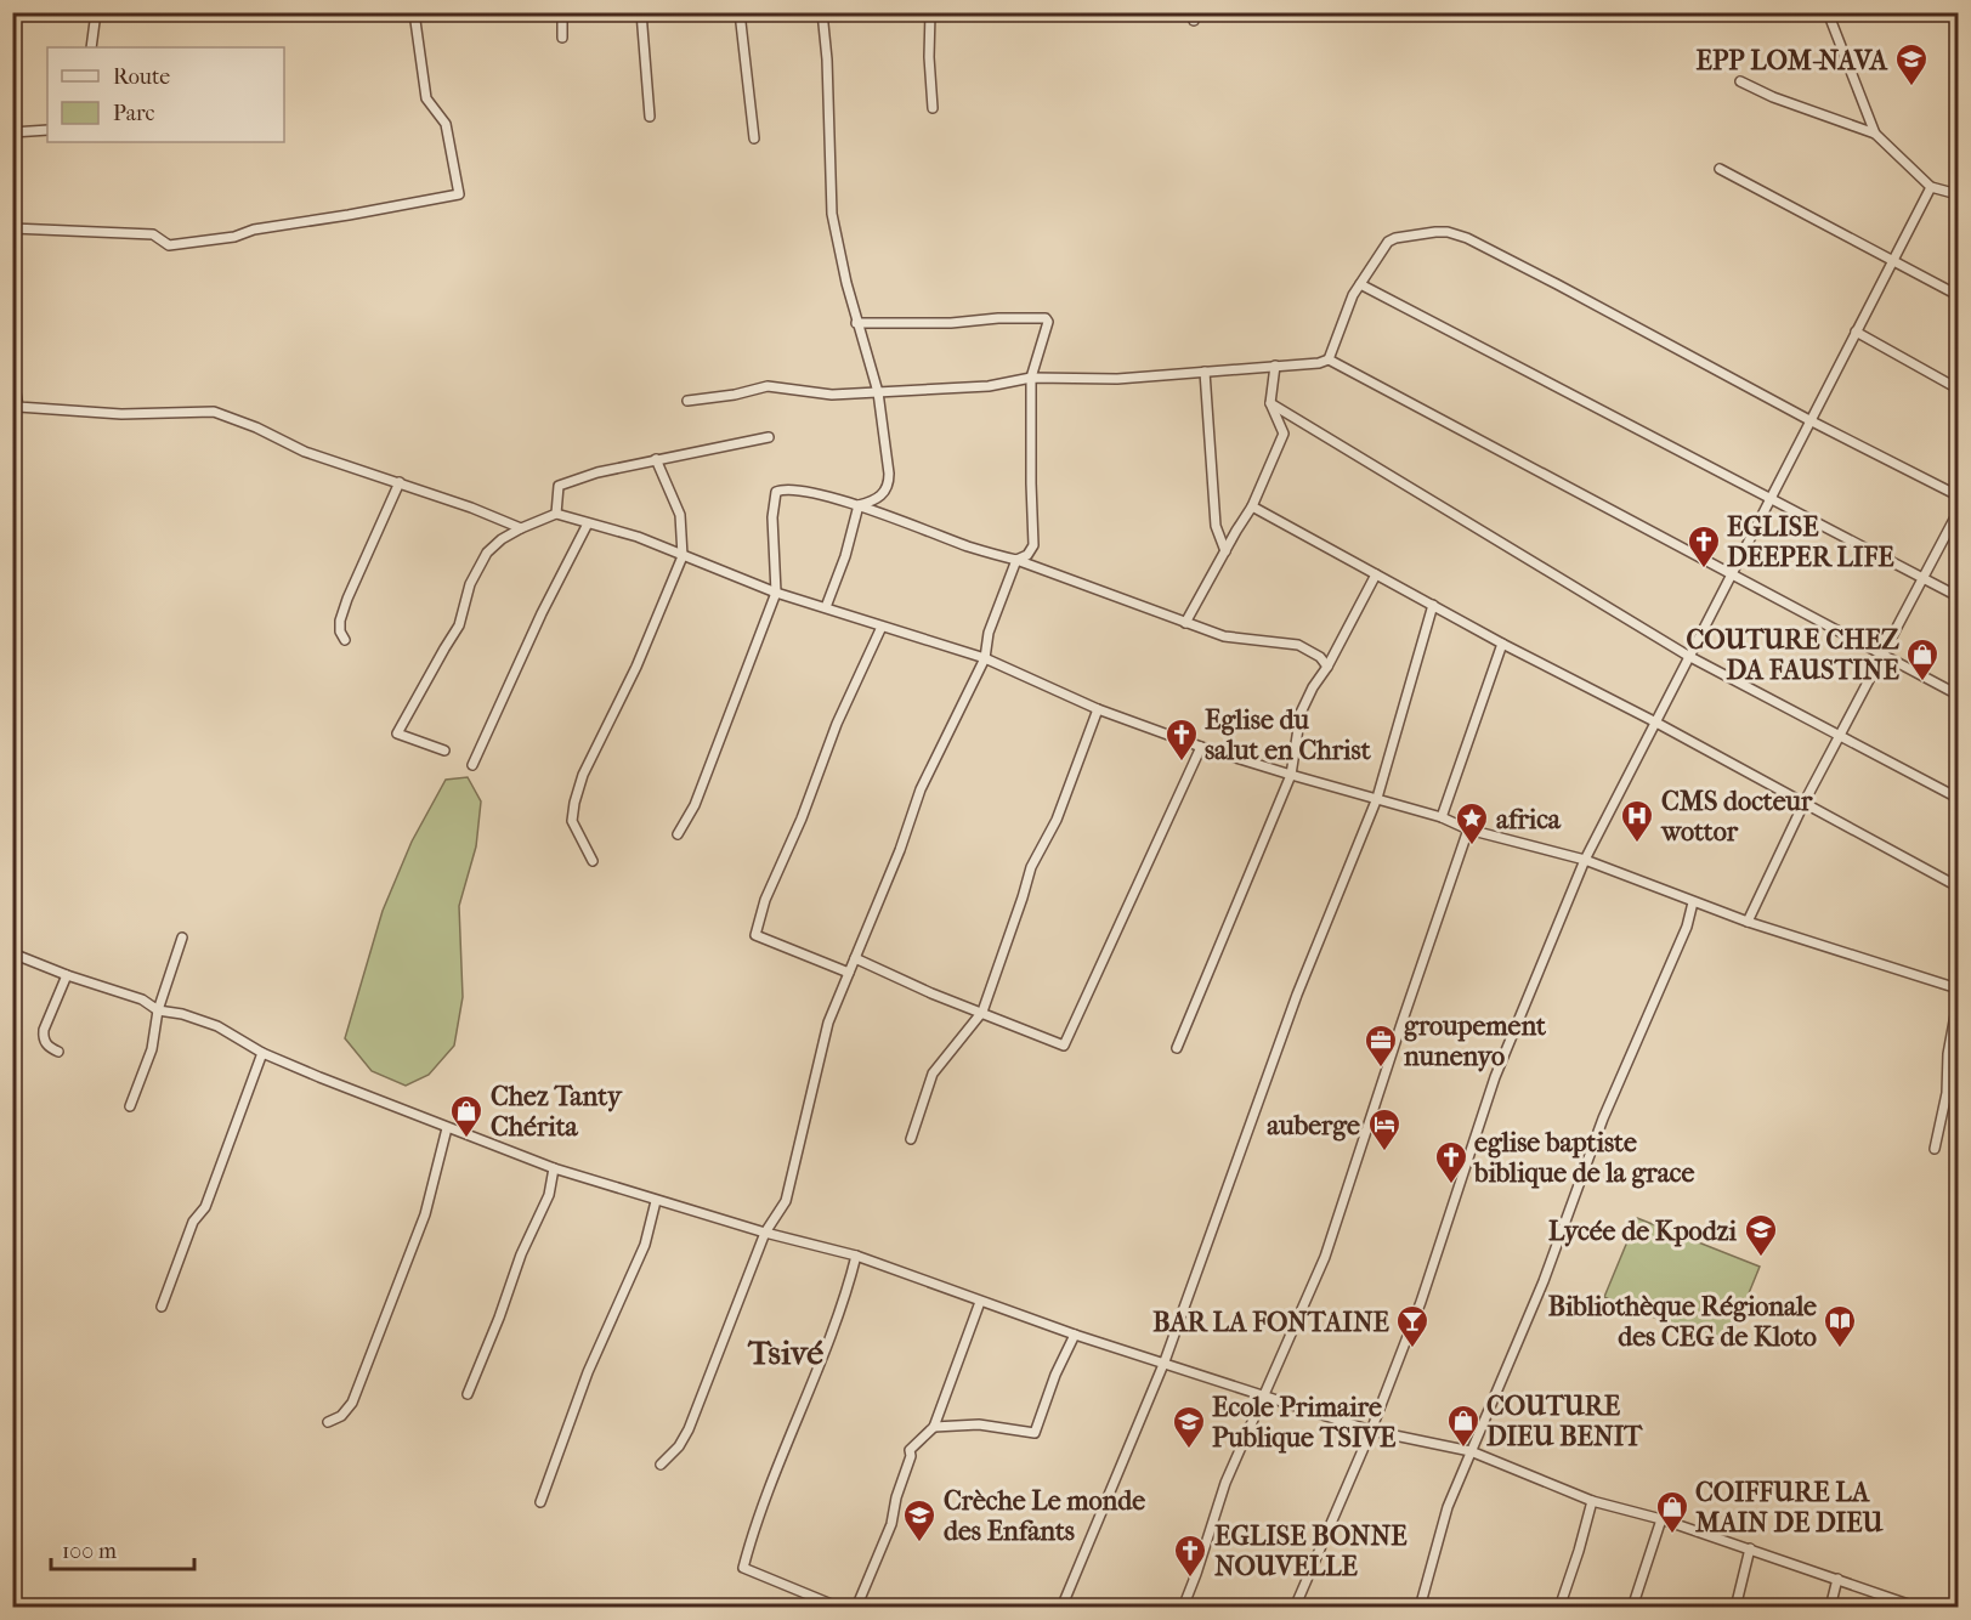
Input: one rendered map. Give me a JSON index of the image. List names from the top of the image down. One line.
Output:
{"districts":["Tsivé"],"places":{"school or university":["EPP LOM-NAVA","Lycée de Kpodzi","Ecole Primaire Publique TSIVE","Crèche Le monde des Enfants"],"church":["EGLISE DEEPER LIFE","Eglise du salut en Christ","eglise baptiste biblique de la grace","EGLISE BONNE NOUVELLE"],"shop":["COUTURE CHEZ DA FAUSTINE","Chez Tanty Chérita","COUTURE DIEU BENIT","COIFFURE LA MAIN DE DIEU"],"hospital":["CMS docteur wottor"],"place":["africa"],"office":["groupement nunenyo"],"hotel":["auberge"],"bar":["BAR LA FONTAINE"],"library":["Bibliothèque Régionale des CEG de Kloto"]},"legend":["Route","Parc"],"scale_bar":"100 m"}
